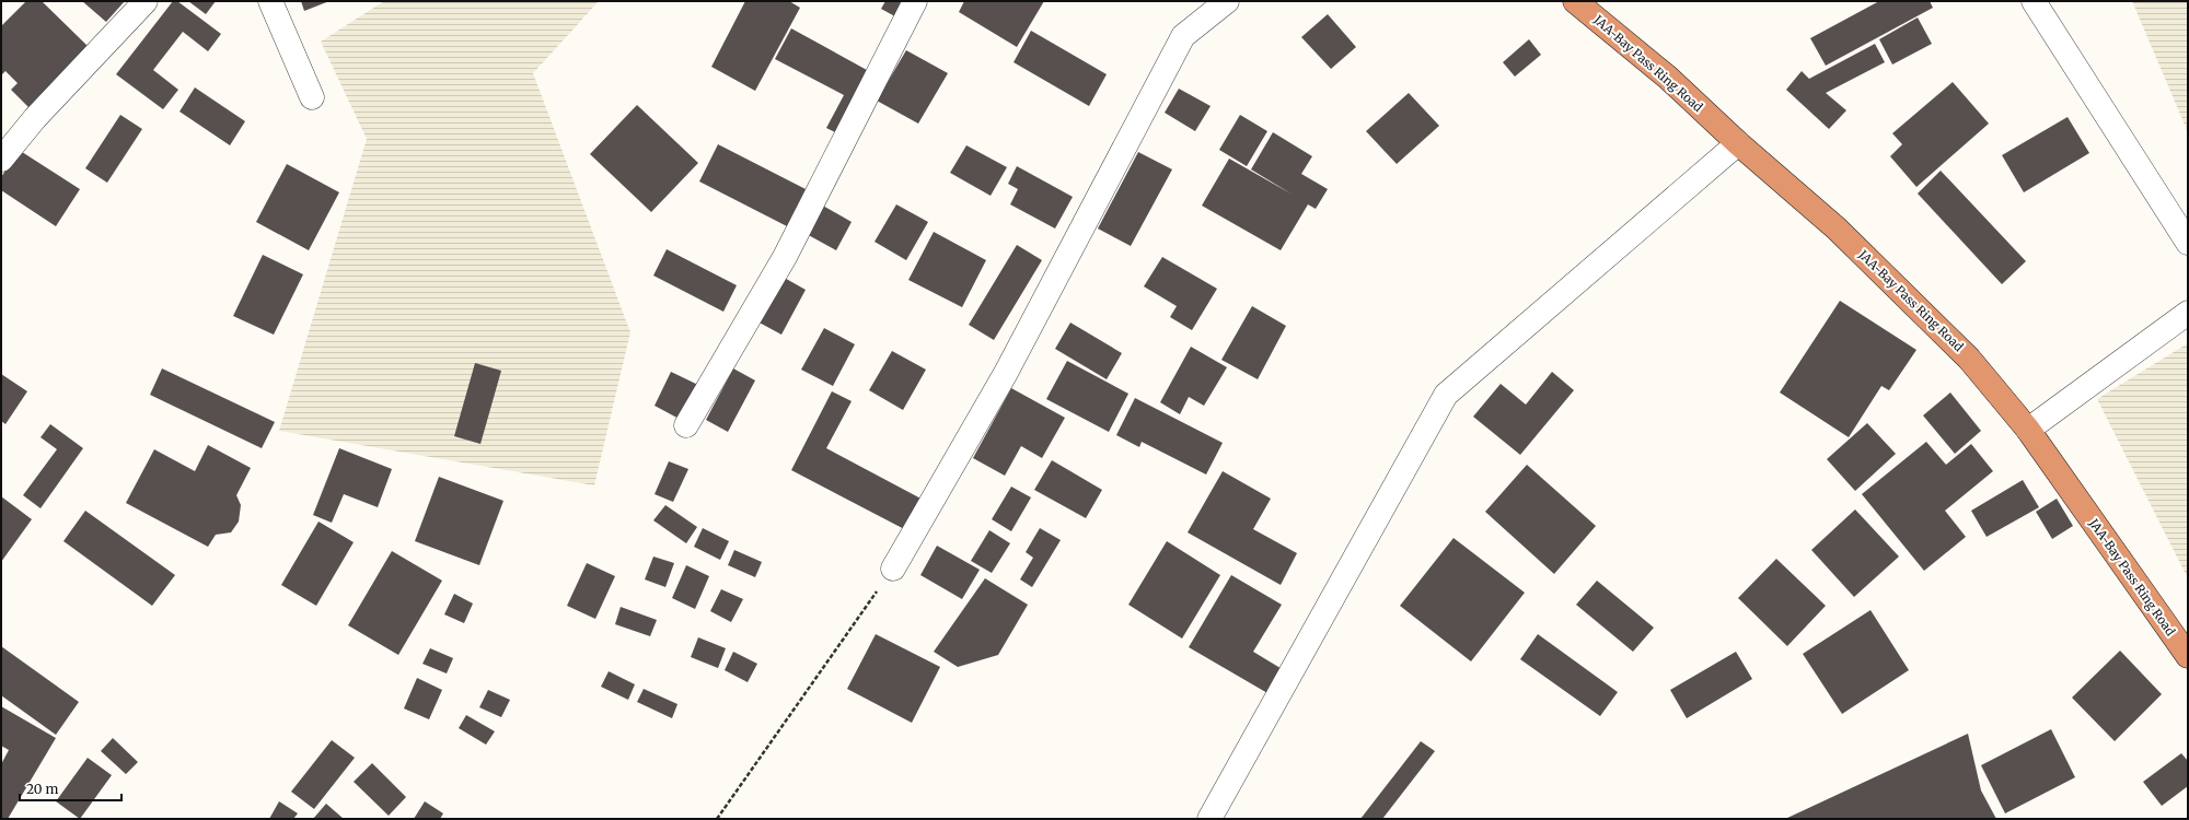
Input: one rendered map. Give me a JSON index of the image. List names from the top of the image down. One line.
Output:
{"streets":{"highway":["JAA-Bay Pass Ring Road"]},"scale_bar":"20 m"}
